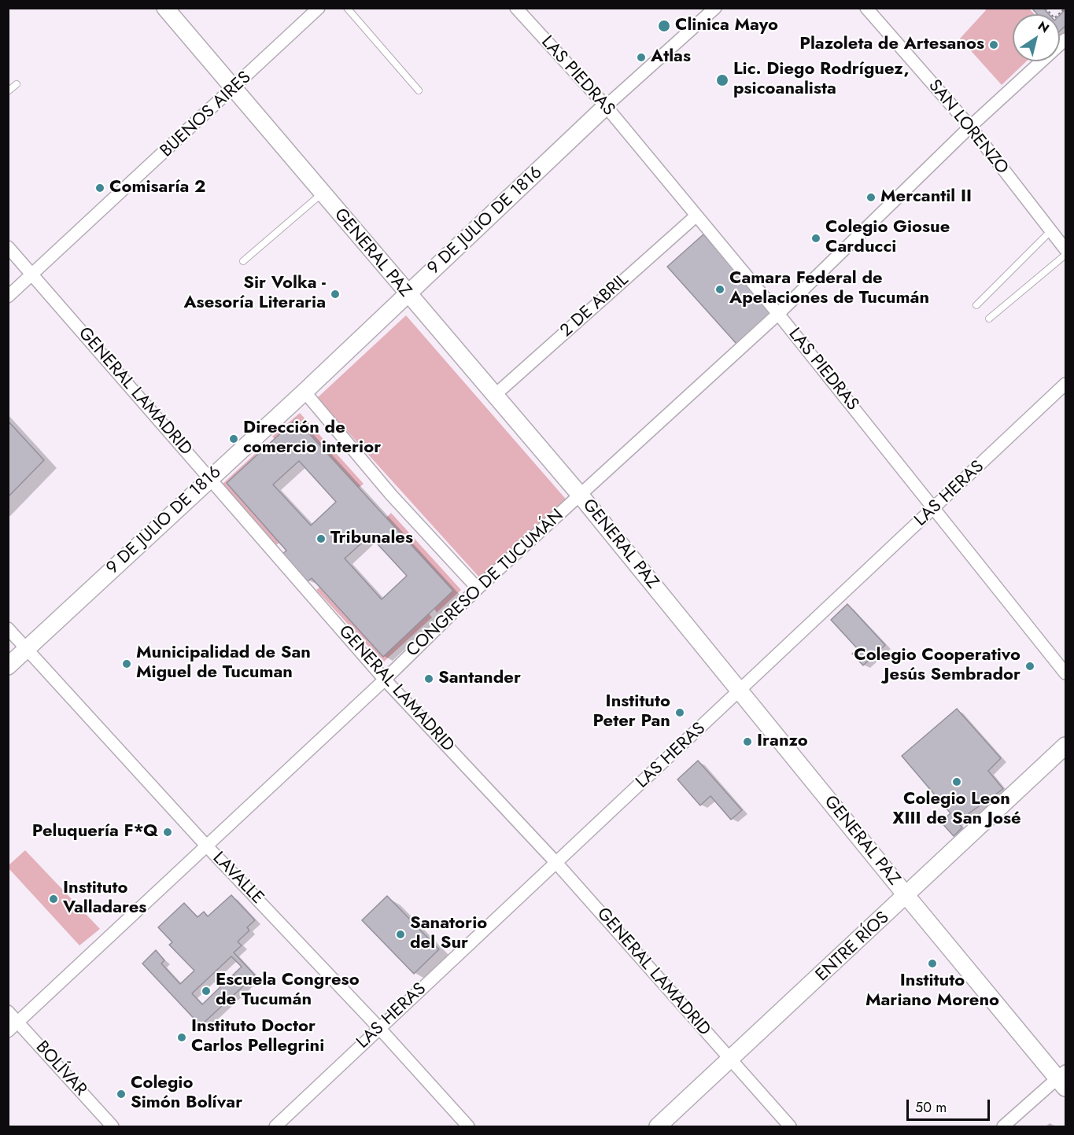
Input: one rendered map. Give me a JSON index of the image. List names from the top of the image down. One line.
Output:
{"streets":{"street":["LAS PIEDRAS","BUENOS AIRES","SAN LORENZO","9 DE JULIO DE 1816","GENERAL PAZ","2 DE ABRIL","GENERAL LAMADRID","LAS HERAS","CONGRESO DE TUCUMÁN","LAVALLE","ENTRE RÍOS","BOLÍVAR"]},"crossings":[["LAS PIEDRAS","9 DE JULIO DE 1816"],["LAS PIEDRAS","2 DE ABRIL"],["LAS PIEDRAS","LAS HERAS"],["LAS PIEDRAS","CONGRESO DE TUCUMÁN"],["BUENOS AIRES","GENERAL PAZ"],["BUENOS AIRES","GENERAL LAMADRID"],["SAN LORENZO","CONGRESO DE TUCUMÁN"],["9 DE JULIO DE 1816","GENERAL PAZ"],["9 DE JULIO DE 1816","GENERAL LAMADRID"],["9 DE JULIO DE 1816","LAVALLE"],["GENERAL PAZ","2 DE ABRIL"],["GENERAL PAZ","LAS HERAS"],["GENERAL PAZ","CONGRESO DE TUCUMÁN"],["GENERAL PAZ","ENTRE RÍOS"],["GENERAL LAMADRID","LAS HERAS"],["GENERAL LAMADRID","CONGRESO DE TUCUMÁN"],["GENERAL LAMADRID","ENTRE RÍOS"],["LAS HERAS","LAVALLE"],["CONGRESO DE TUCUMÁN","LAVALLE"],["CONGRESO DE TUCUMÁN","BOLÍVAR"]],"places":["Clinica Mayo","Plazoleta de Artesanos","Atlas","Lic. Diego Rodríguez, psicoanalista","Comisaría 2","Mercantil II","Colegio Giosue Carducci","Camara Federal de Apelaciones de Tucumán","Sir Volka - Asesoría Literaria","Dirección de comercio interior","Tribunales","Municipalidad de San Miguel de Tucuman","Colegio Cooperativo Jesús Sembrador","Santander","Instituto Peter Pan","Iranzo","Colegio Leon XIII de San José","Peluquería F*Q","Instituto Valladares","Sanatorio del Sur","Instituto Mariano Moreno","Escuela Congreso de Tucumán","Instituto Doctor Carlos Pellegrini","Colegio Simón Bolívar"],"scale_bar":"50 m","north":"top right"}
